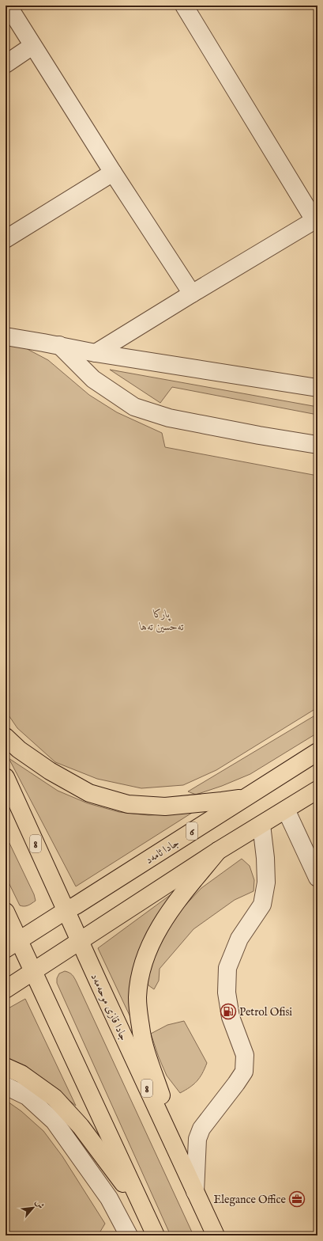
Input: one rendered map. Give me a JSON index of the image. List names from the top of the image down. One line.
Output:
{"streets":{"main road":["6","8","جادا ئامەد","جادا قازی موحەمەد"]},"crossings":[["جادا ئامەد","جادا قازی موحەمەد"]],"parks":["پارکا تەحسین تەها"],"places":{"fuel station":["Petrol Ofisi"],"office":["Elegance Office"]},"north":"top right"}
